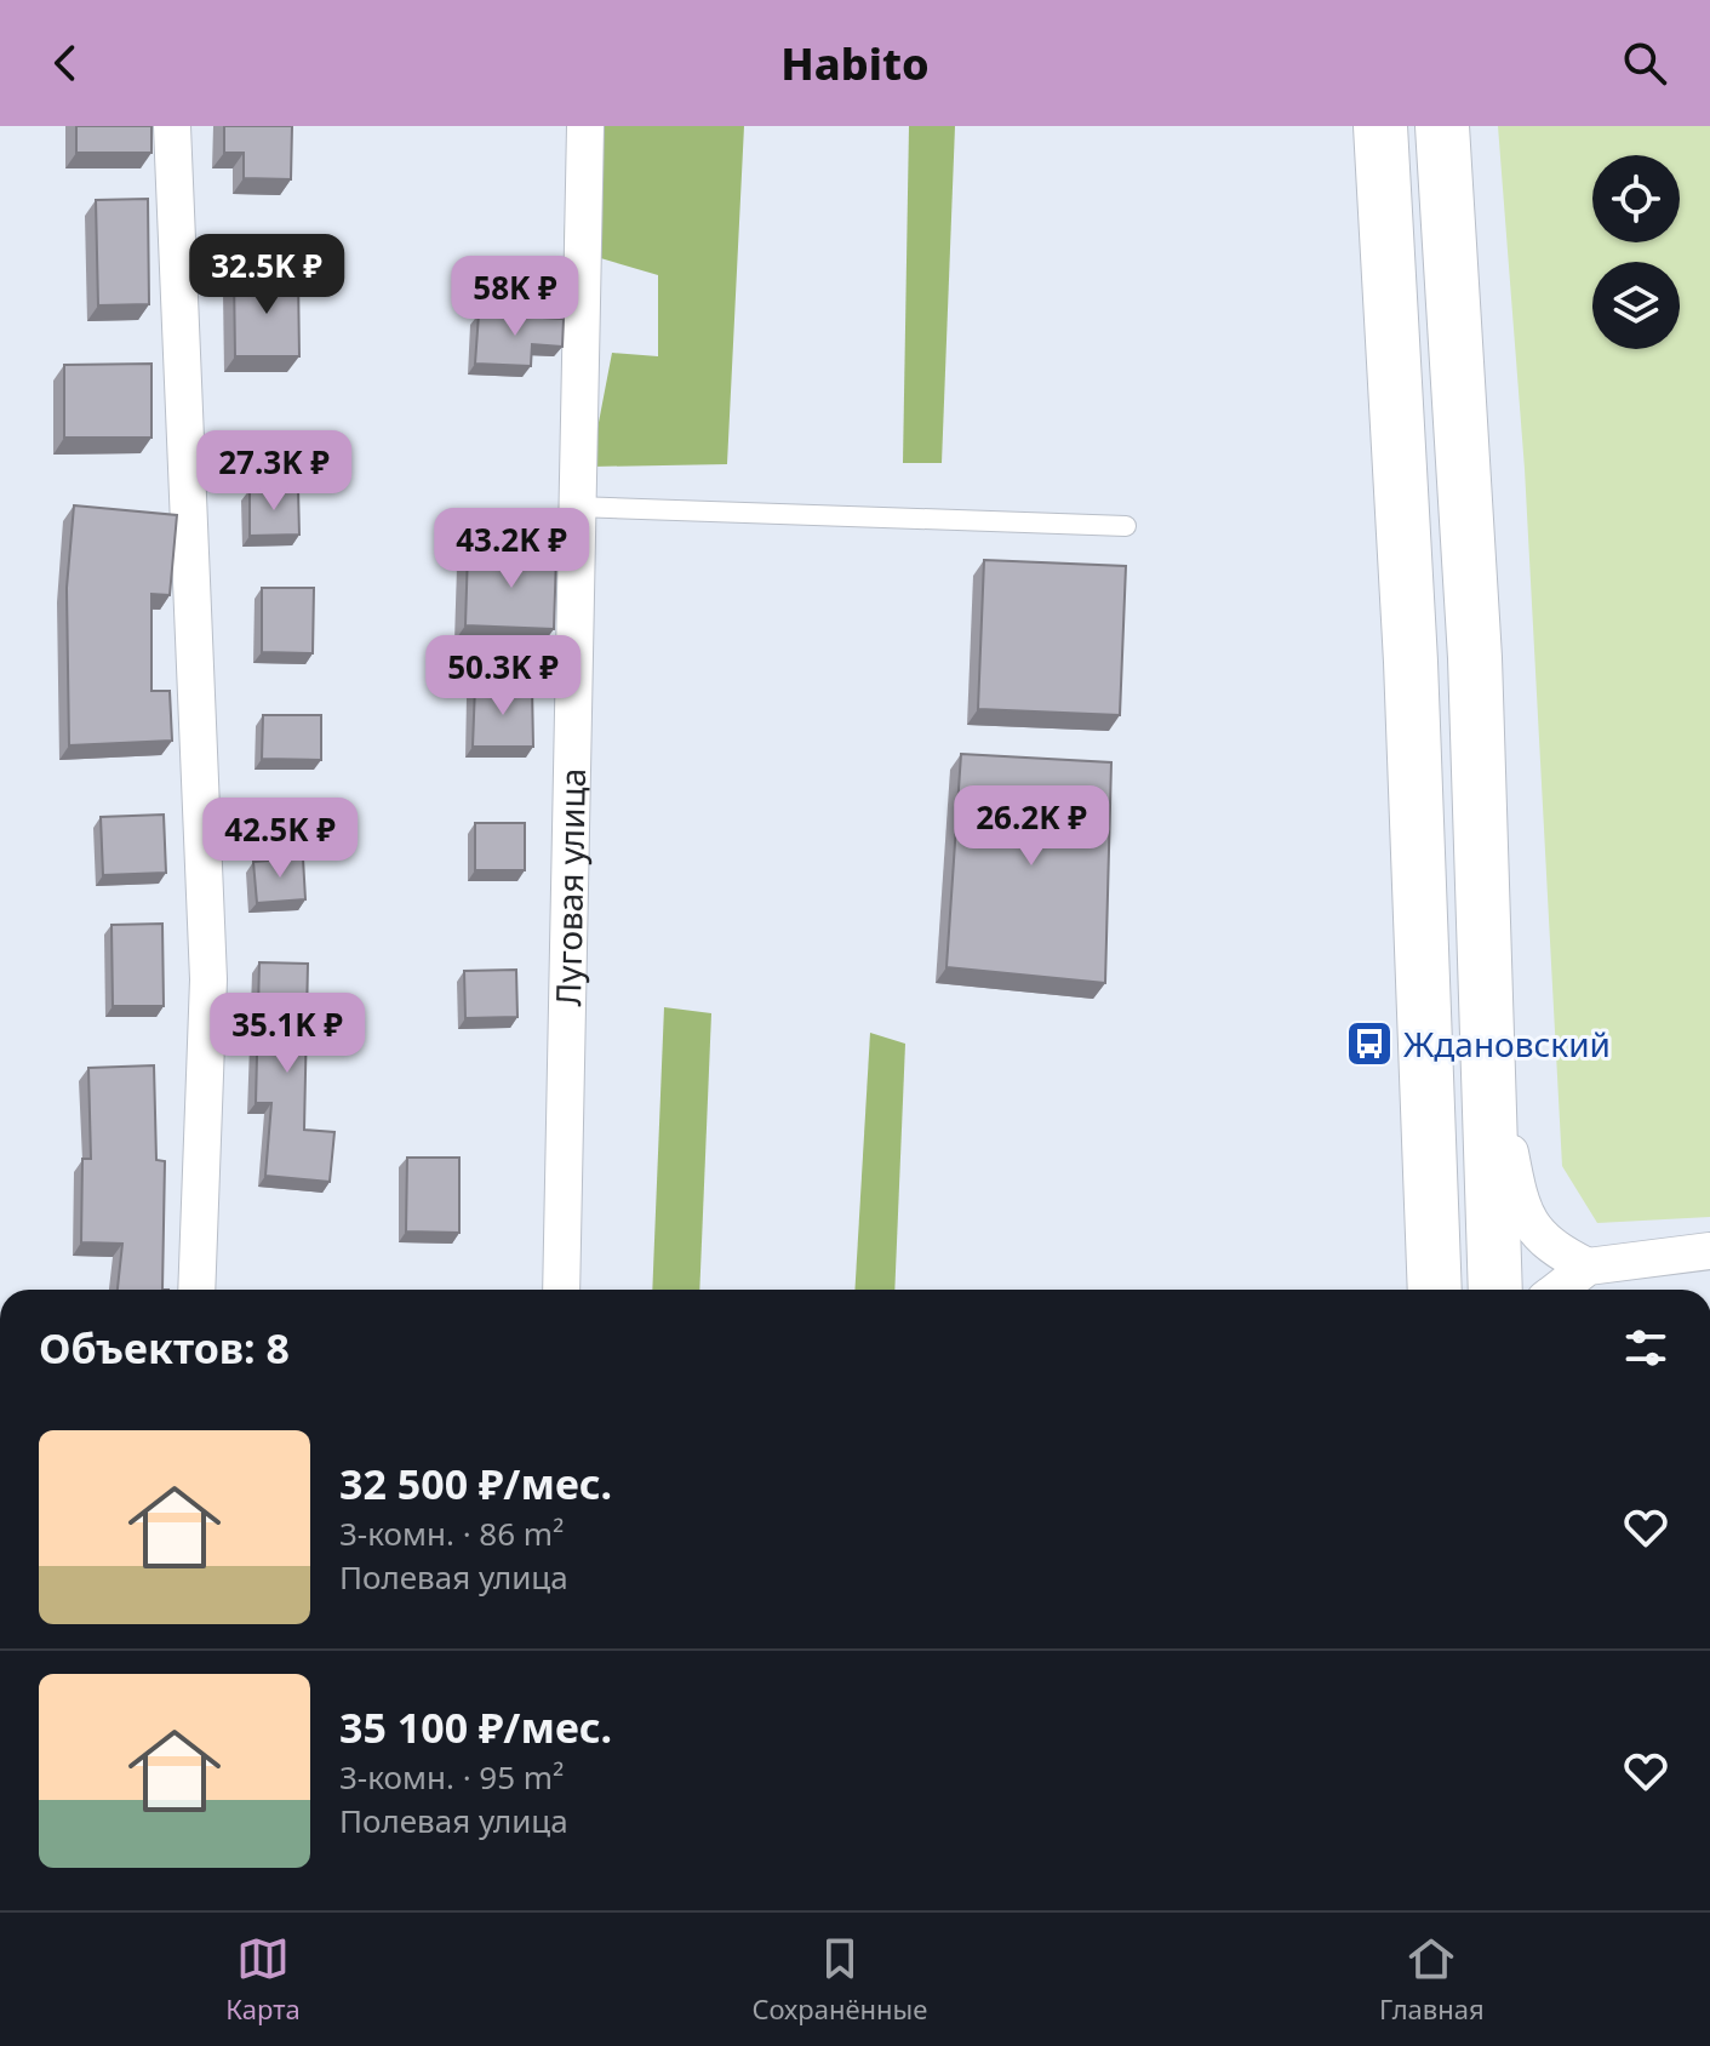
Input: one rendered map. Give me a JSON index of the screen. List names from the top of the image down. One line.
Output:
{"streets":{"street":["Луговая улица"]},"places":{"bus stop":["Ждановский"]},"page":{"header":"Habito","price":["32.5K ₽","58K ₽","27.3K ₽","43.2K ₽","50.3K ₽","26.2K ₽","42.5K ₽","35.1K ₽"],"heading":"Объектов: 8","list":[{"name":"32 500 ₽/мес.","note":"3-комн. · 86 m² · Полевая улица"},{"name":"35 100 ₽/мес.","note":"3-комн. · 95 m² · Полевая улица"}],"tabs":["Карта","Сохранённые","Главная"]}}
